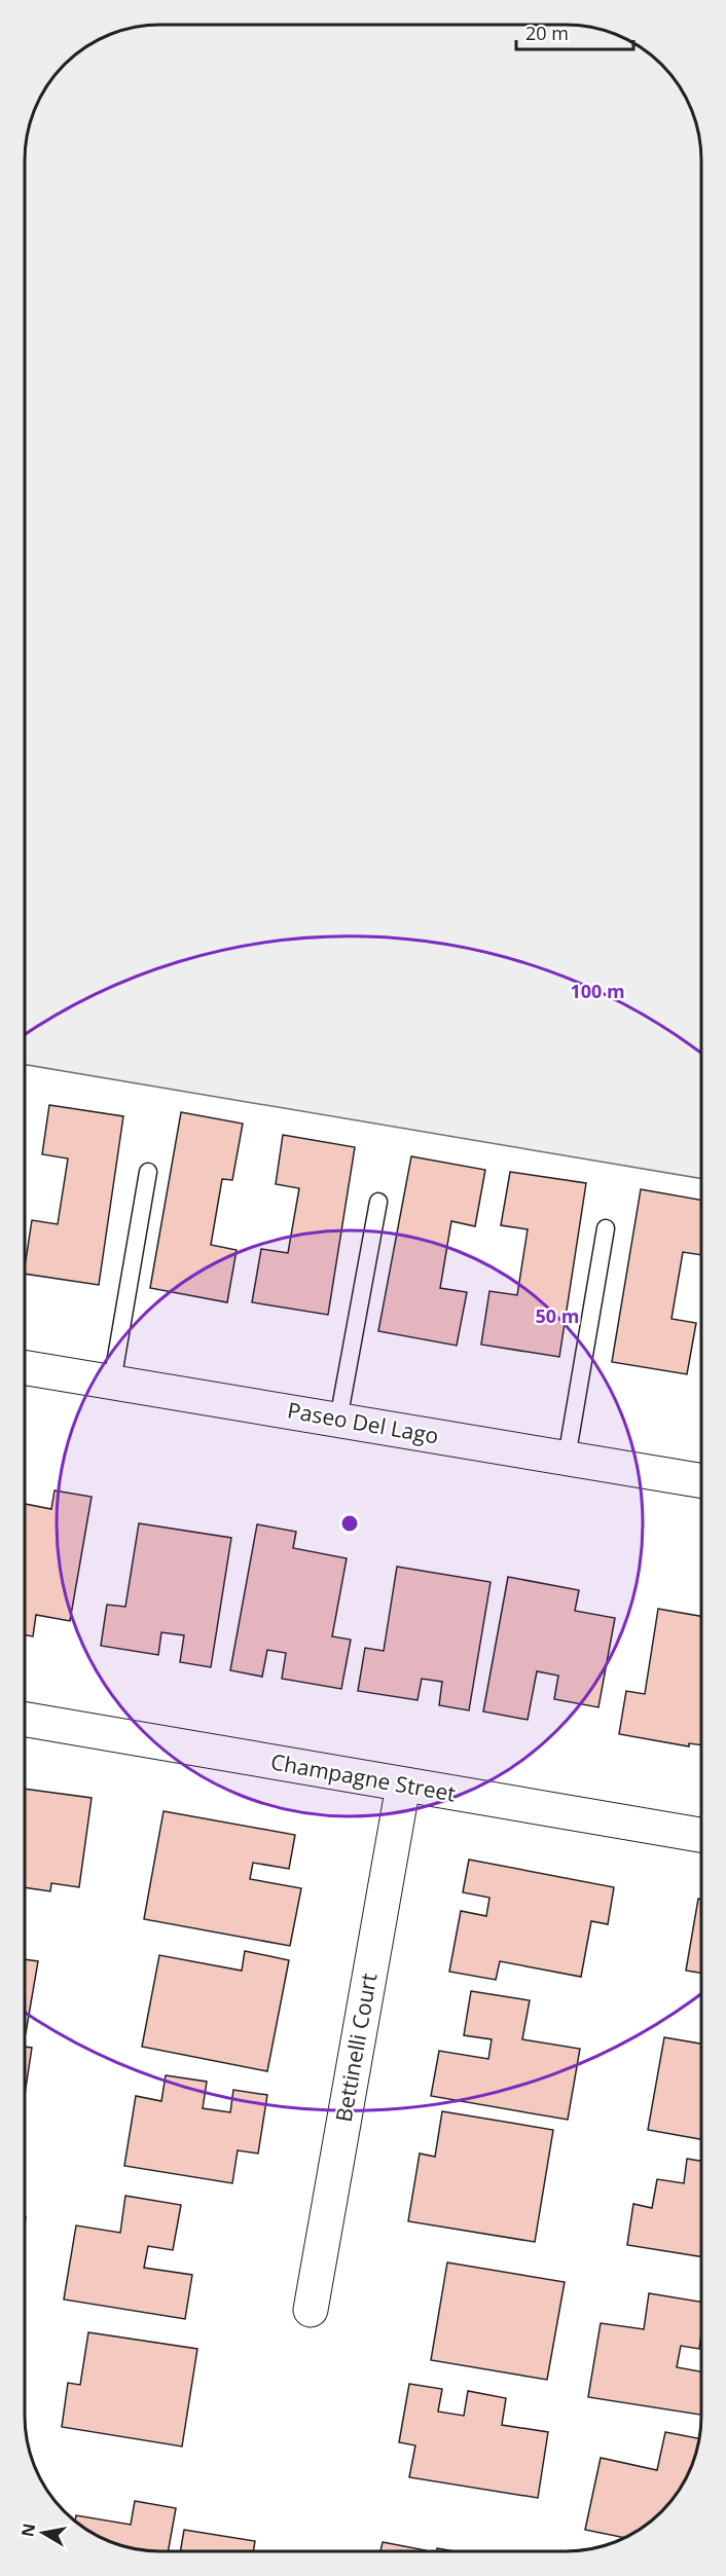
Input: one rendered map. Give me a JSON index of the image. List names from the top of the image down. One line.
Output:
{"streets":{"street":["Paseo Del Lago","Champagne Street","Bettinelli Court"]},"crossings":[["Champagne Street","Bettinelli Court"]],"scale_bar":"20 m","north":"left","rings":["100 m","50 m"]}
